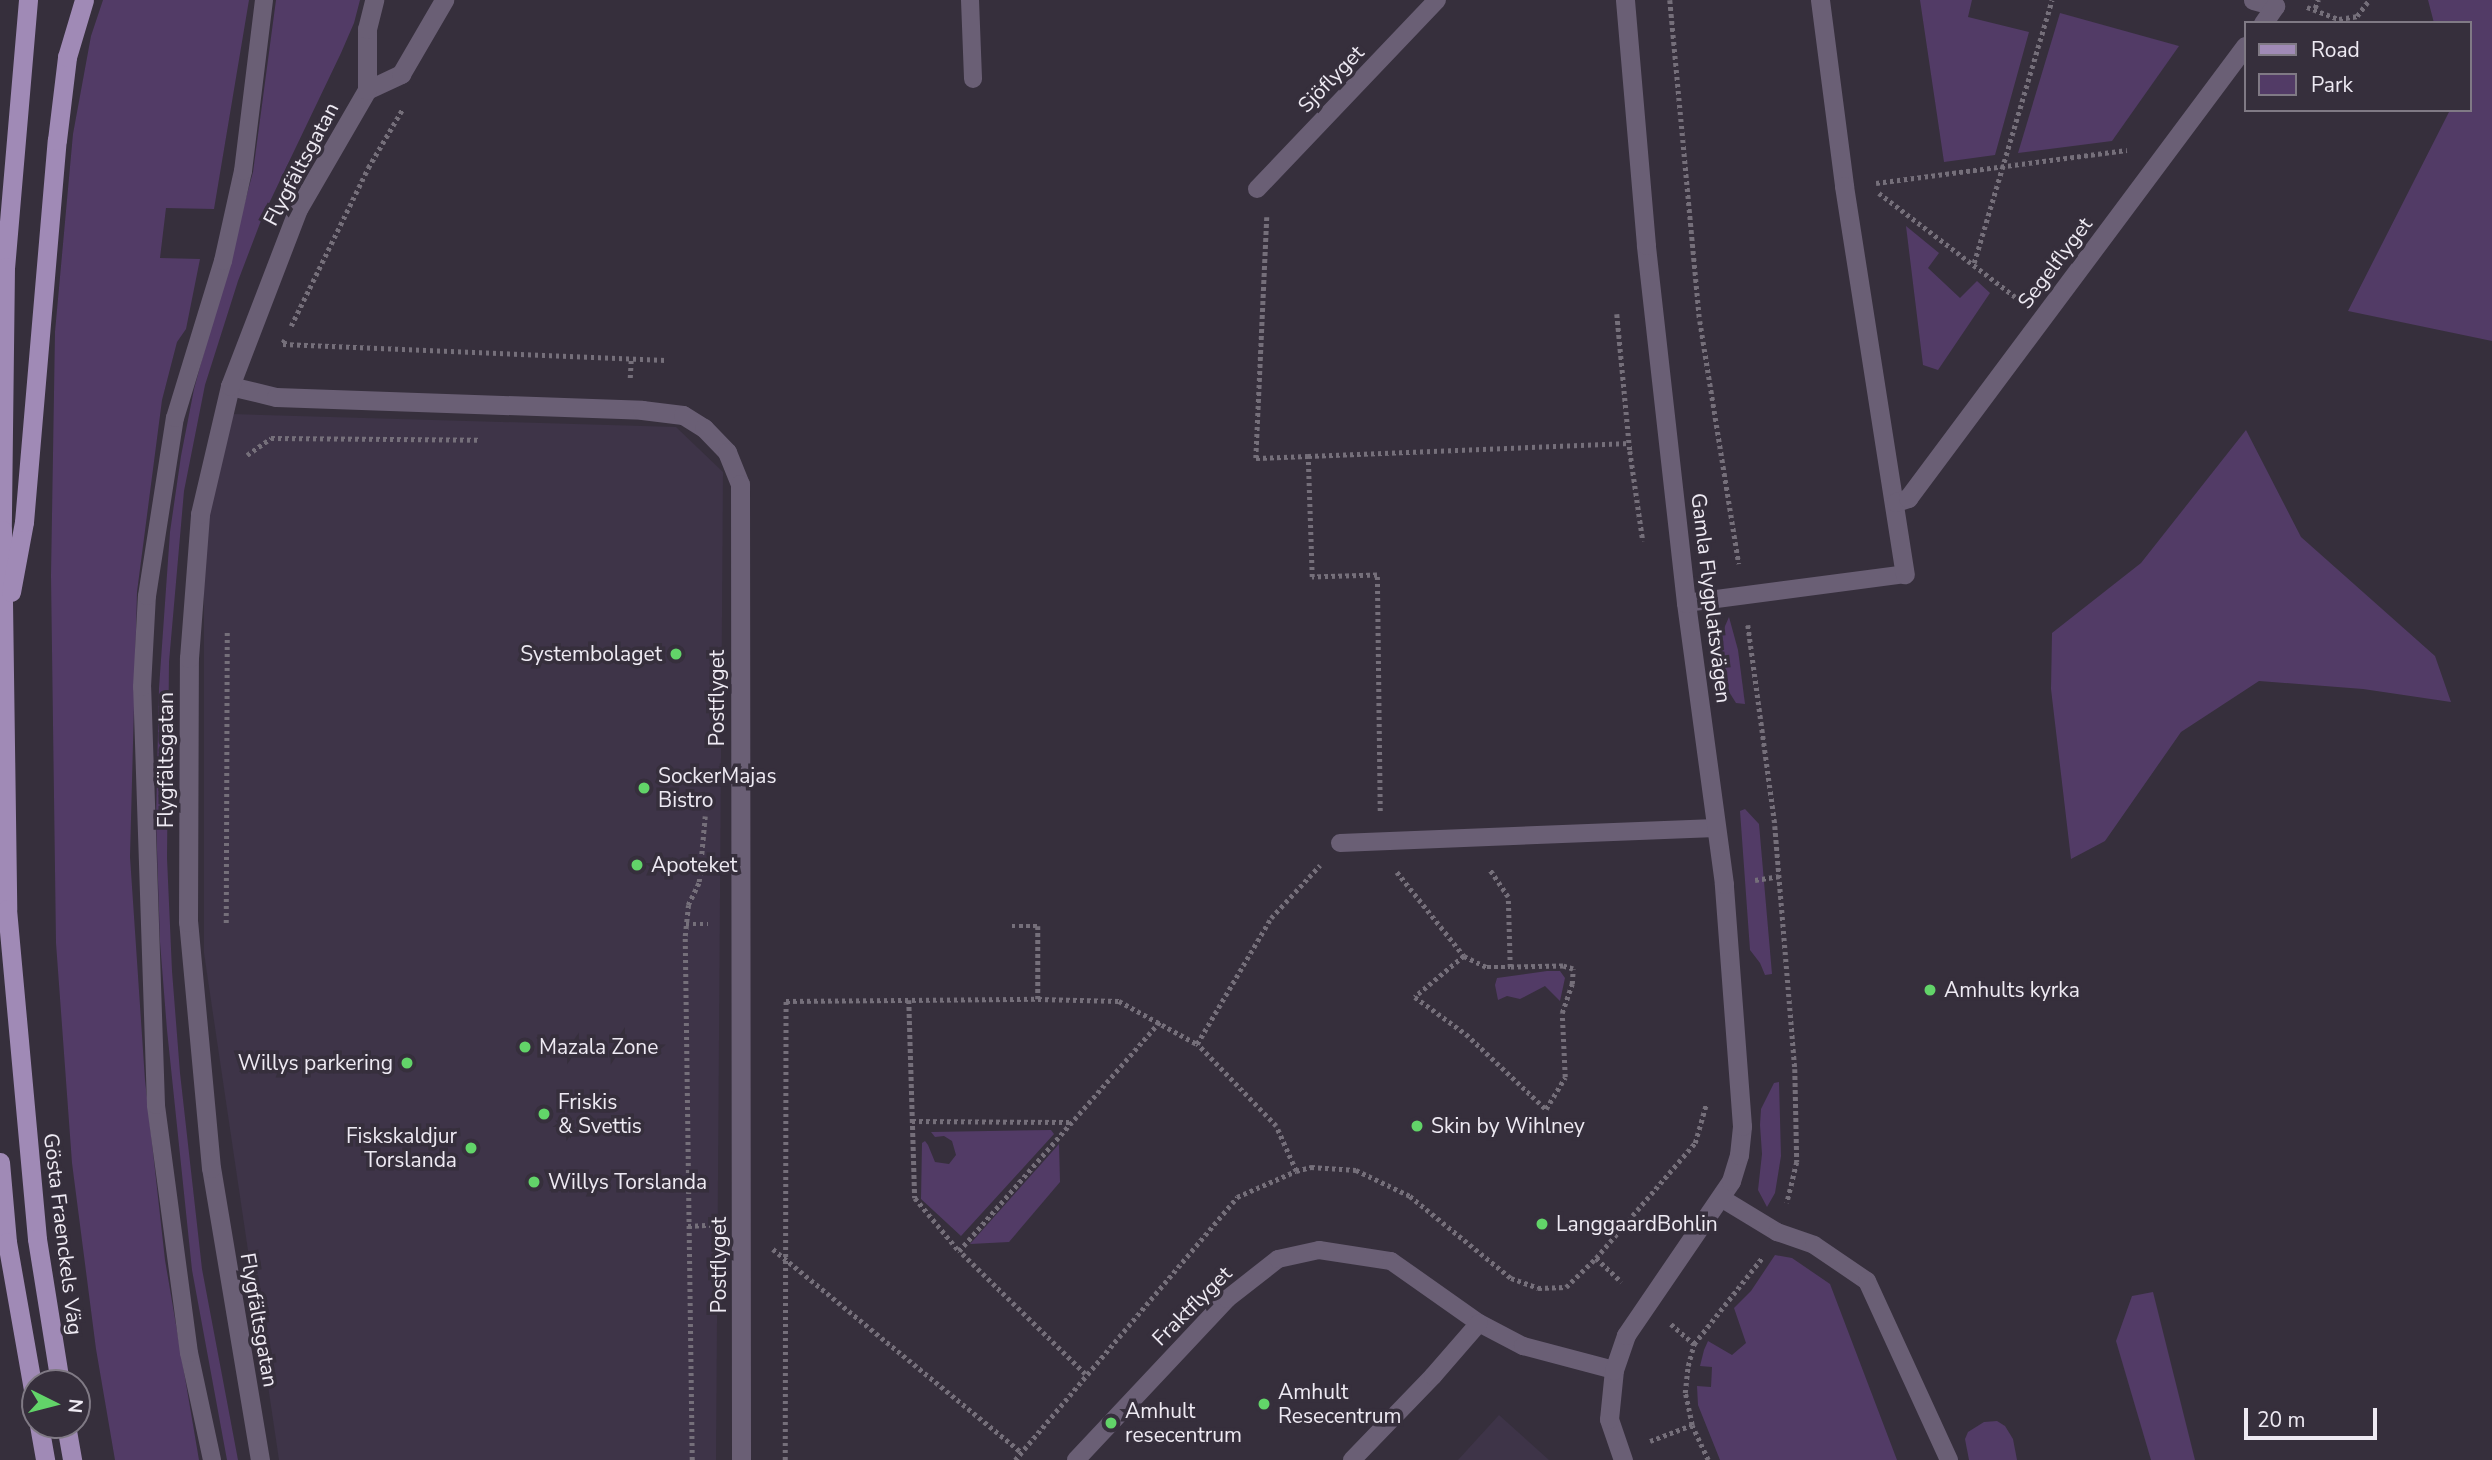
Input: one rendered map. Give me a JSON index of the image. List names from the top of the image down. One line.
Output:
{"streets":{"main road":["Gösta Fraenckels Väg"],"street":["Flygfältsgatan","Segelflyget","Gamla Flygplatsvägen","Postflyget"],"lane":["Sjöflyget","Fraktflyget"]},"crossings":[["Flygfältsgatan","Postflyget"],["Gamla Flygplatsvägen","Fraktflyget"]],"places":["Systembolaget","SockerMajas Bistro","Apoteket","Amhults kyrka","Mazala Zone","Willys parkering","Friskis & Svettis","Skin by Wihlney","Fiskskaldjur Torslanda","Willys Torslanda","LanggaardBohlin","Amhult Resecentrum","Amhult resecentrum"],"legend":["Road","Park"],"scale_bar":"20 m","north":"right"}
